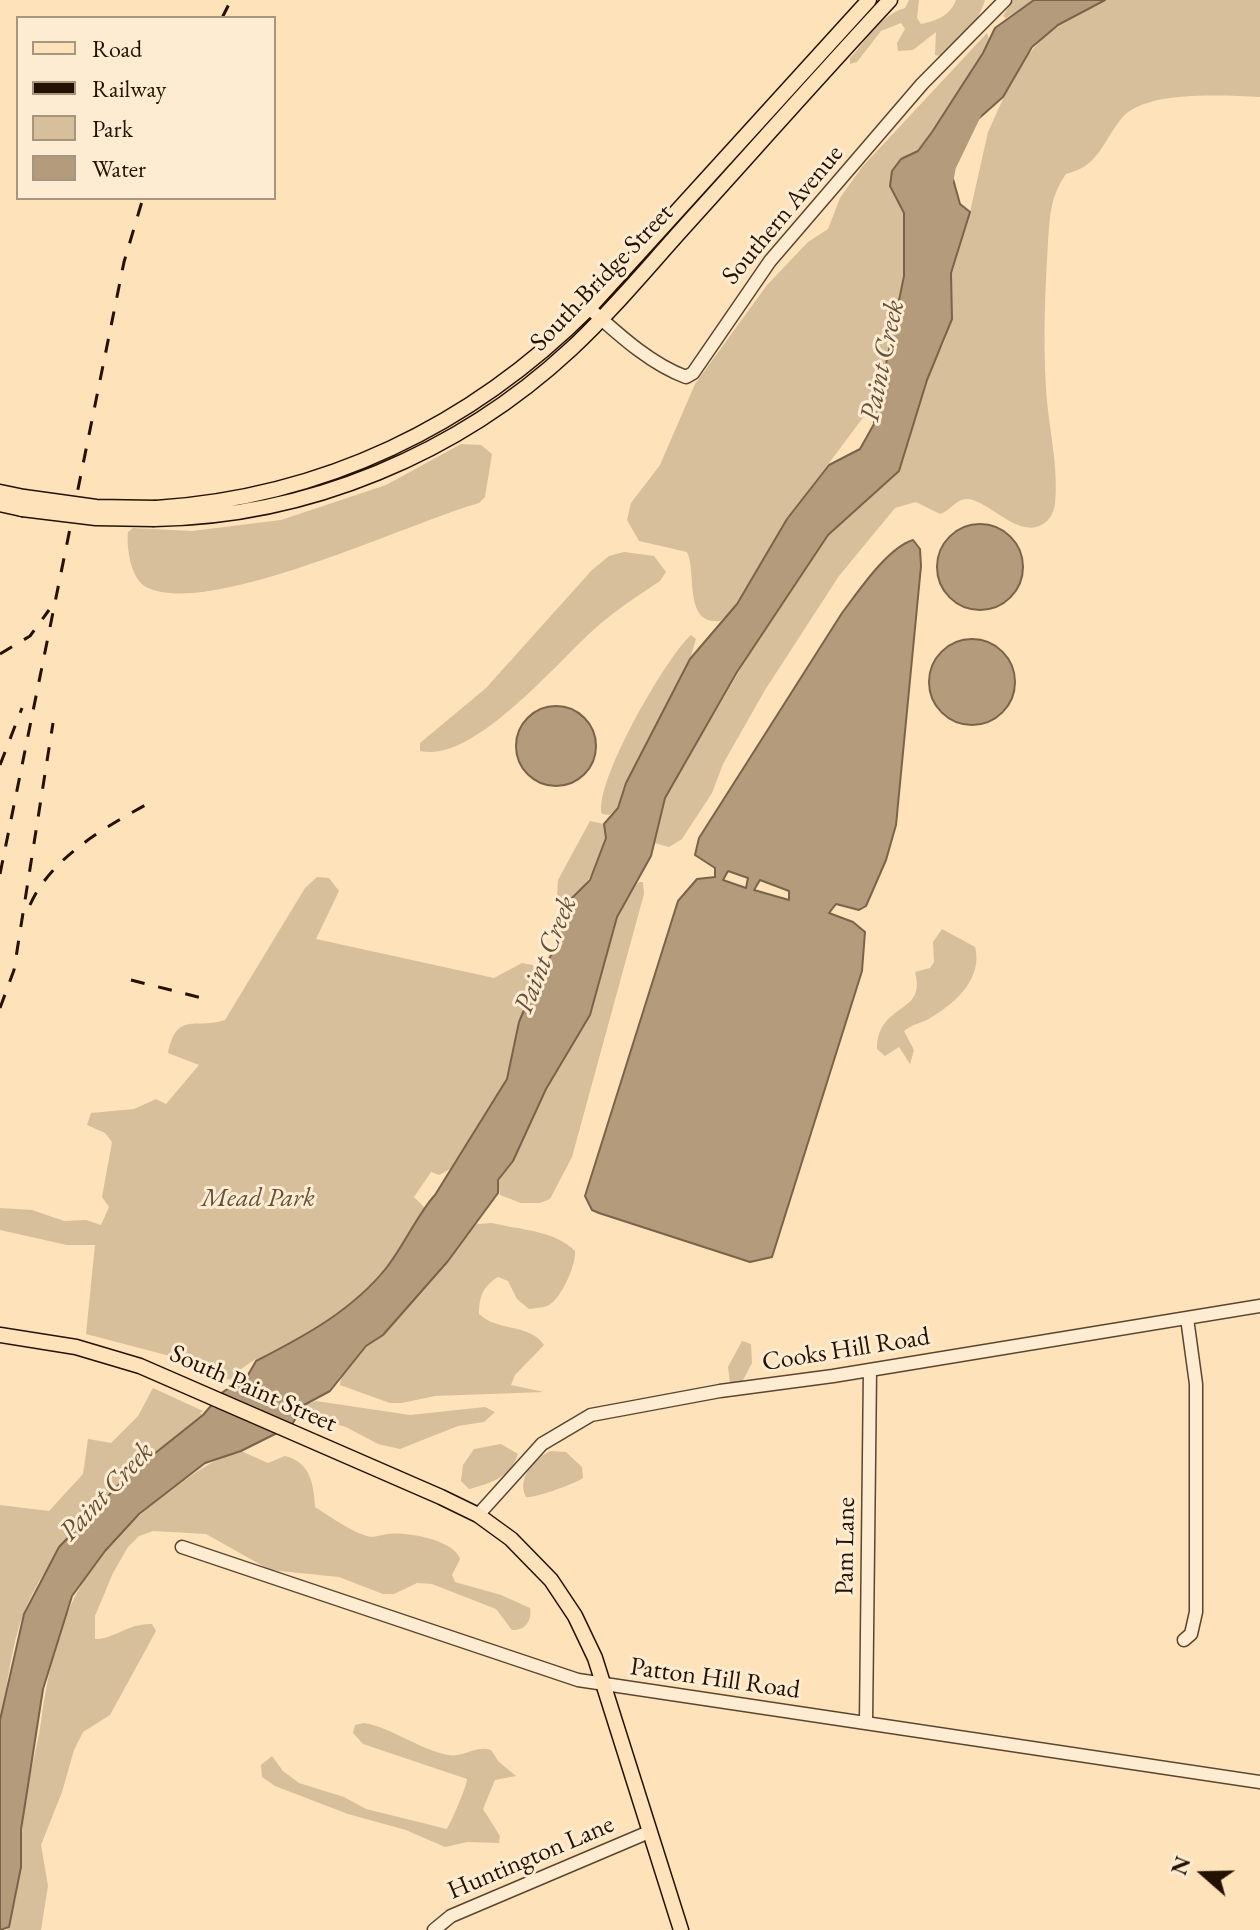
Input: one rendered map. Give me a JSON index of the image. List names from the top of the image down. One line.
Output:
{"streets":{"main road":["South Bridge Street","South Paint Street"],"street":["Southern Avenue","Cooks Hill Road","Pam Lane","Patton Hill Road","Huntington Lane"]},"crossings":[["Southern Avenue","South Bridge Street"],["Cooks Hill Road","South Paint Street"],["Cooks Hill Road","Pam Lane"],["South Paint Street","Patton Hill Road"],["South Paint Street","Huntington Lane"],["Pam Lane","Patton Hill Road"]],"water":["Paint Creek"],"parks":["Mead Park"],"legend":["Road","Railway","Park","Water"],"north":"left"}
